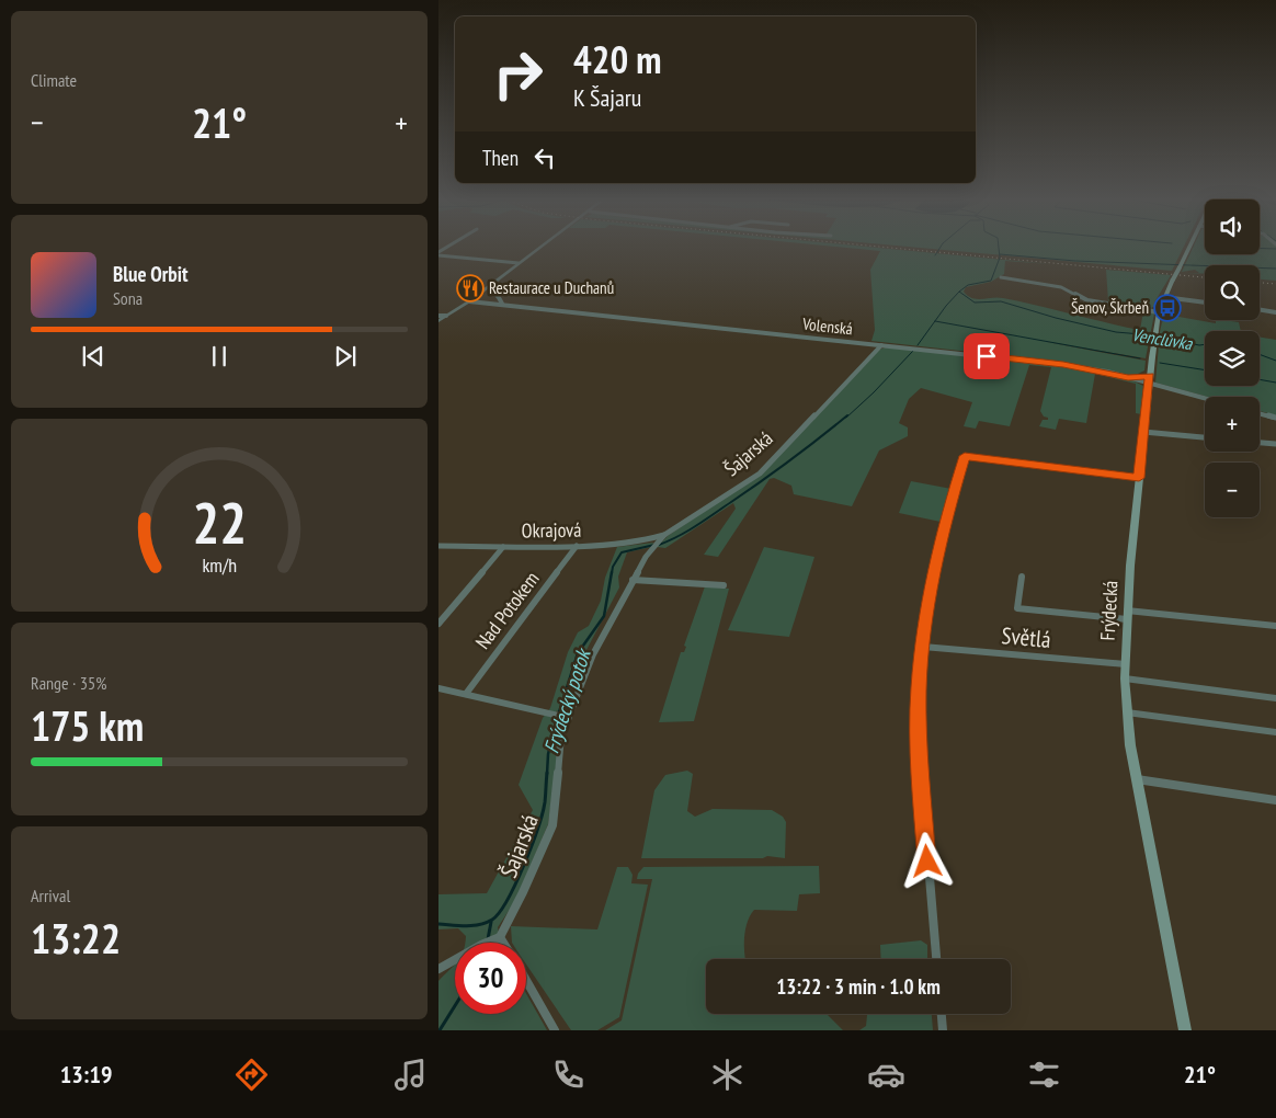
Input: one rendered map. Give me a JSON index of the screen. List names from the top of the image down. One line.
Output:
{"streets":{"main road":["Frýdecká"],"street":["Volenská","Šajarská","Okrajová","Nad Potokem","Světlá"]},"crossings":[["Volenská","Šajarská"],["Volenská","Frýdecká"],["Šajarská","Okrajová"],["Okrajová","Nad Potokem"],["Frýdecká","Světlá"]],"water":["Venclůvka","Frýdecký potok"],"places":{"restaurant":["Restaurace u Duchanů"],"bus stop":["Šenov, Škrbeň"]},"page":{"tile":["Climate",["Range · 35%","175 km"],["Arrival","13:22"]],"turn":["420 m","K Šajaru"],"heat":["−","21°","+"],"then":"Then","map_buttons":["+","−"],"song":["Blue Orbit","Sona"],"limit":"30","trip":"13:22 · 3 min · 1.0 km","tabs":["13:19","21°"],"gauge":["22","km/h"]}}
